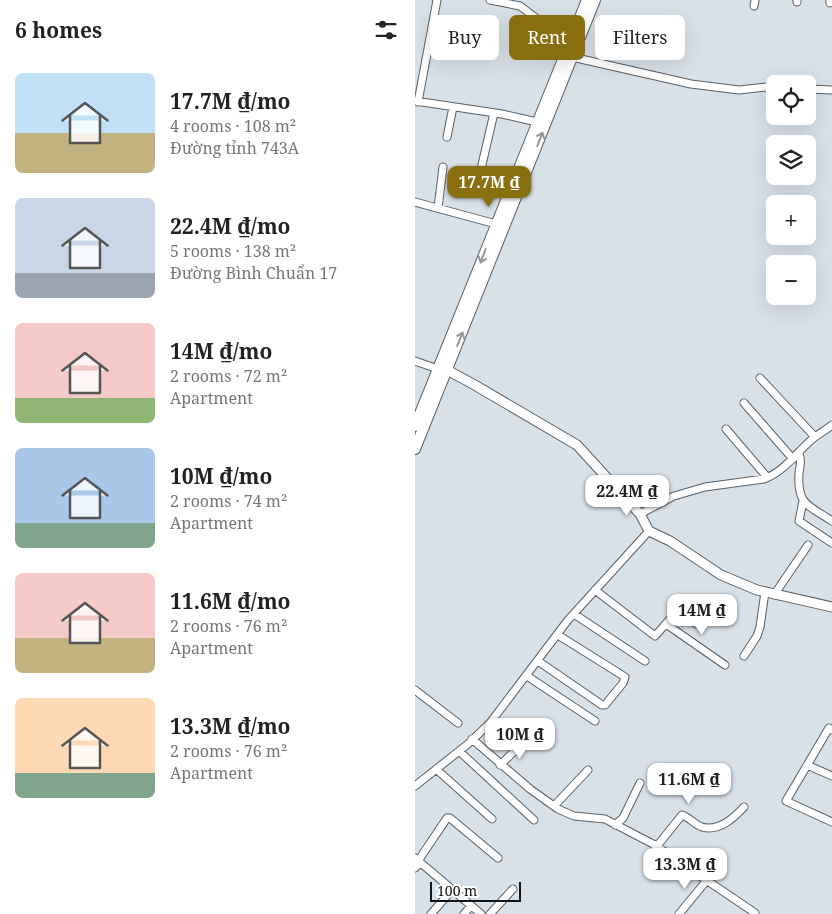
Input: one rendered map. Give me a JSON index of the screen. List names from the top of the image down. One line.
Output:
{"scale_bar":"100 m","page":{"heading":"6 homes","chip":["Buy","Rent","Filters"],"list":[{"name":"17.7M ₫/mo","note":"4 rooms · 108 m² · Đường tỉnh 743A"},{"name":"22.4M ₫/mo","note":"5 rooms · 138 m² · Đường Bình Chuẩn 17"},{"name":"14M ₫/mo","note":"2 rooms · 72 m² · Apartment"},{"name":"10M ₫/mo","note":"2 rooms · 74 m² · Apartment"},{"name":"11.6M ₫/mo","note":"2 rooms · 76 m² · Apartment"},{"name":"13.3M ₫/mo","note":"2 rooms · 76 m² · Apartment"}],"map_buttons":["+","−"],"price":["17.7M ₫","22.4M ₫","14M ₫","10M ₫","11.6M ₫","13.3M ₫"],"scale":"100 m"}}
